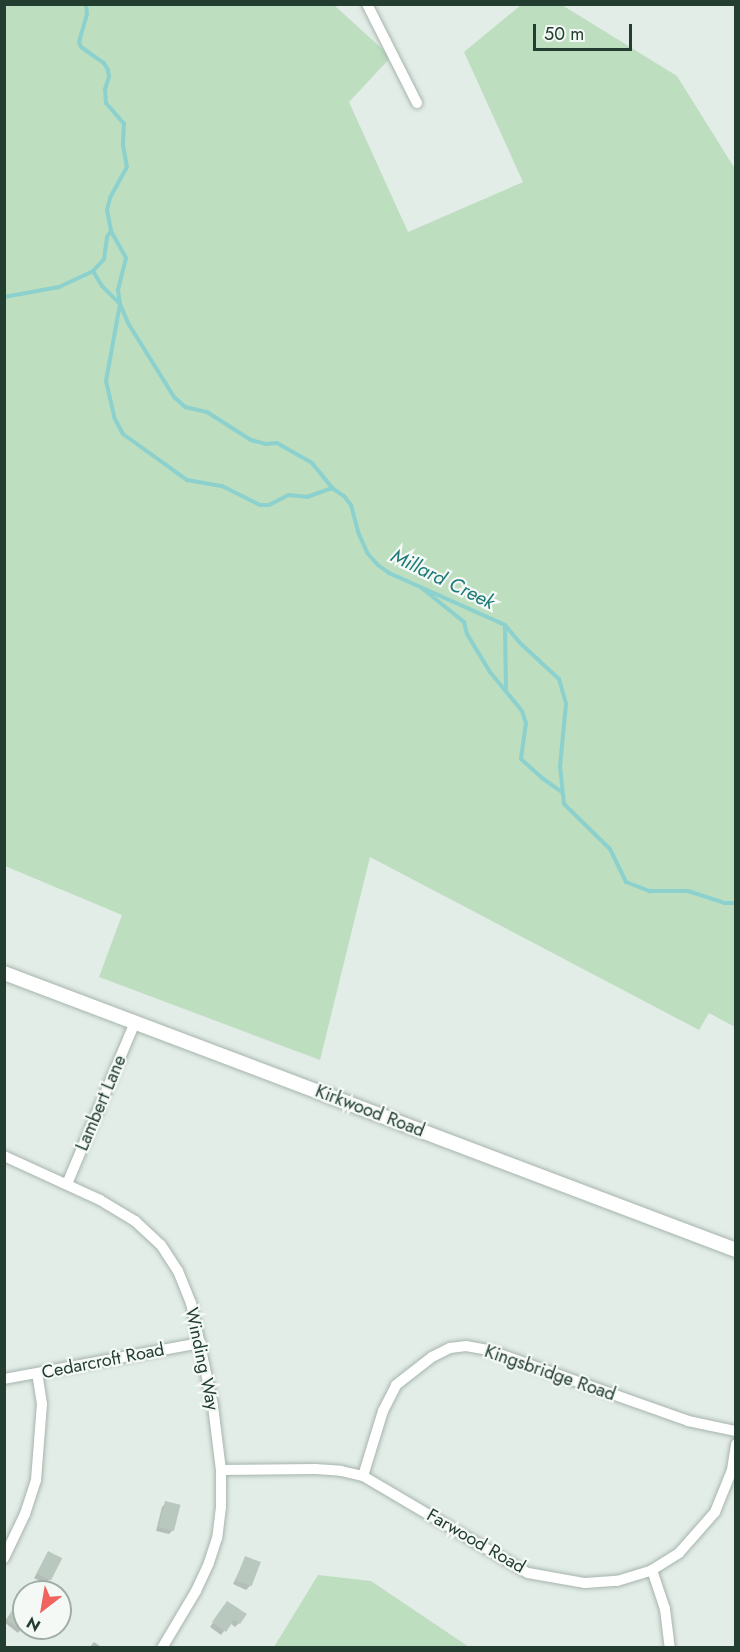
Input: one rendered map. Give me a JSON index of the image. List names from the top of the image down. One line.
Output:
{"streets":{"street":["Lambert Lane","Kirkwood Road","Winding Way","Cedarcroft Road","Kingsbridge Road","Farwood Road"]},"crossings":[["Lambert Lane","Kirkwood Road"],["Lambert Lane","Winding Way"],["Winding Way","Cedarcroft Road"],["Winding Way","Farwood Road"],["Kingsbridge Road","Farwood Road"]],"water":["Millard Creek"],"scale_bar":"50 m","north":"bottom left"}
